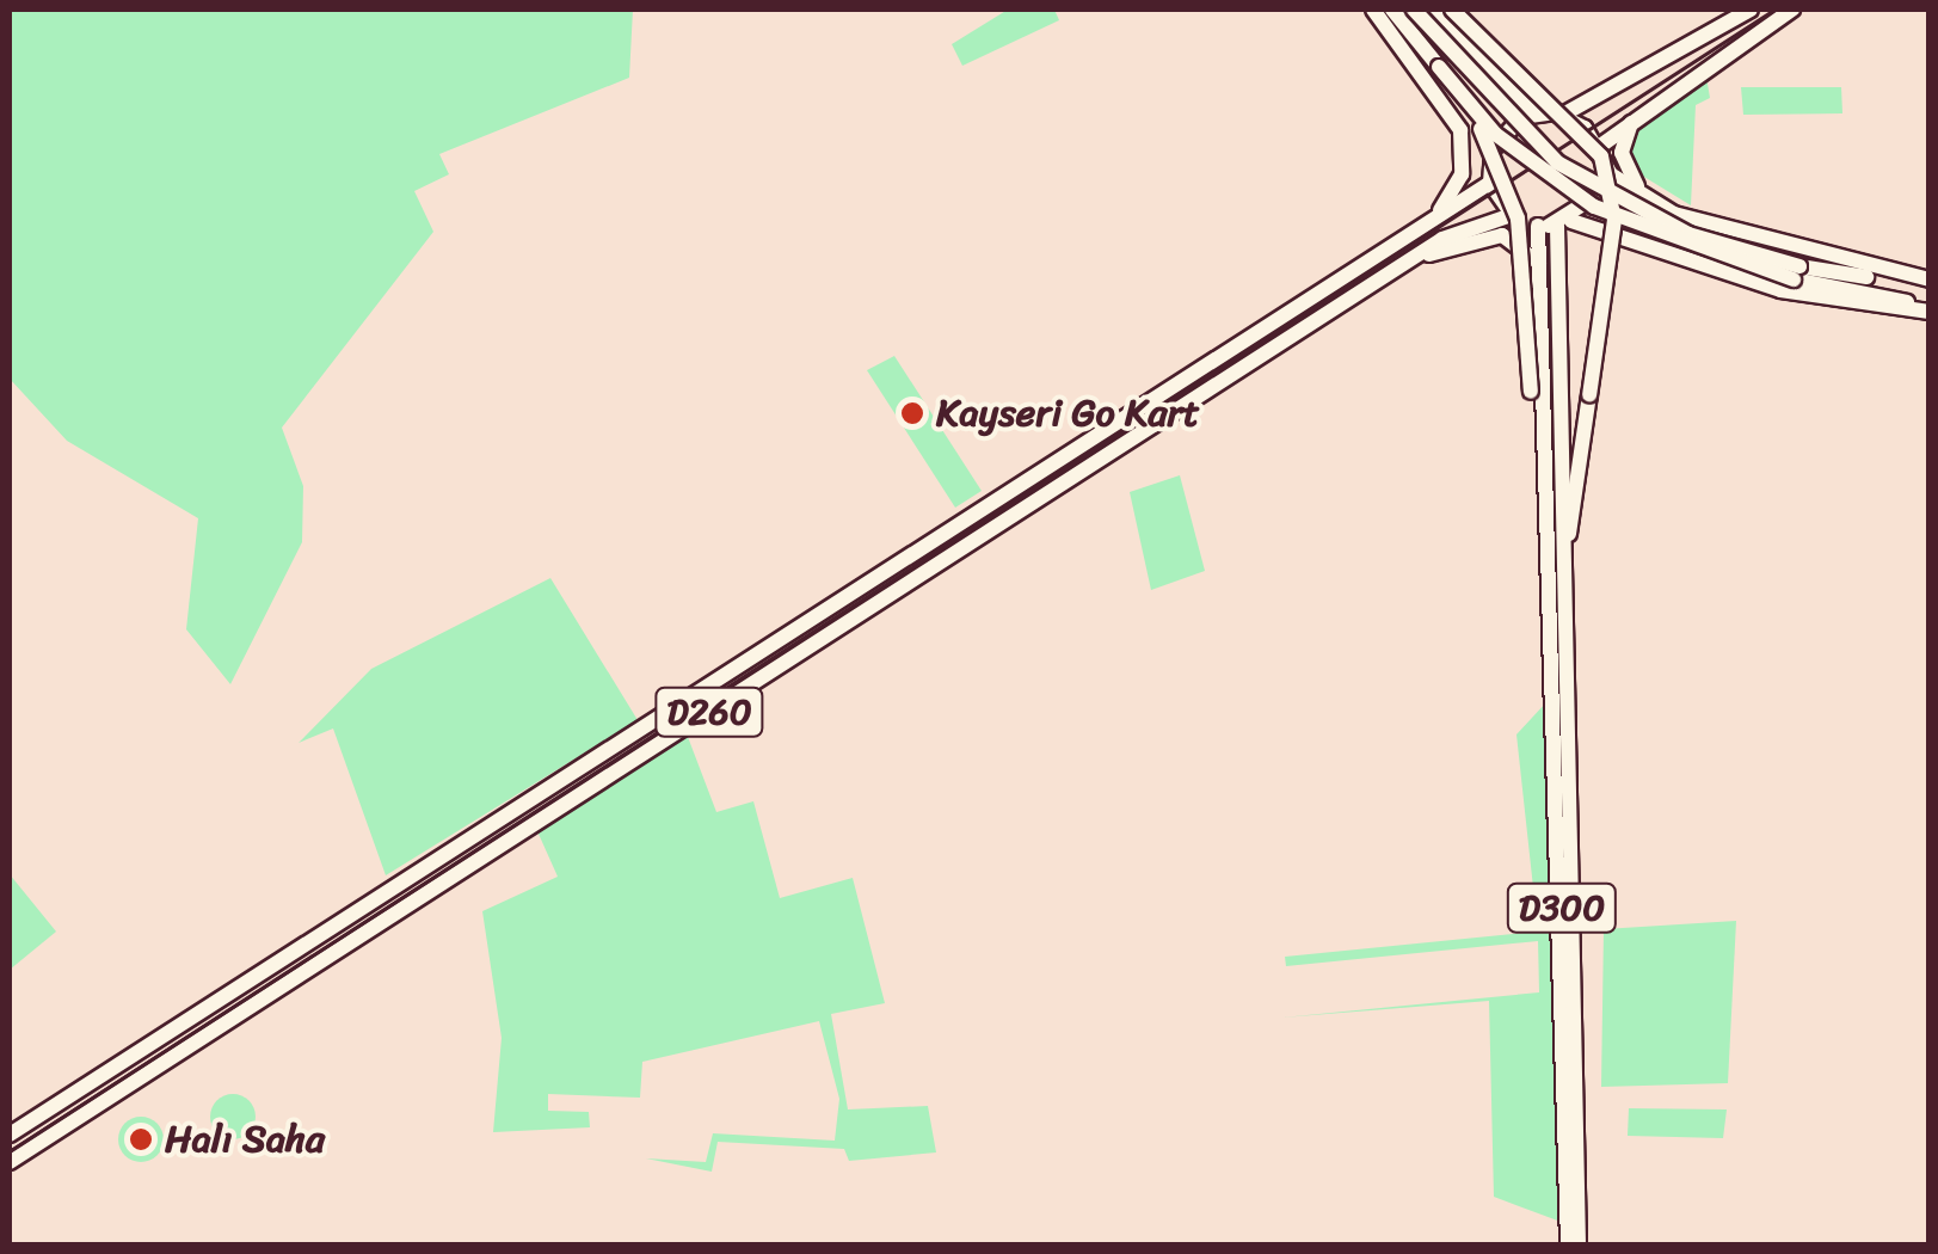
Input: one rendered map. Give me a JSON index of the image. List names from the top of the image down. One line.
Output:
{"streets":{"highway":["D260","D300"]},"places":["Kayseri Go Kart","Halı Saha"]}
